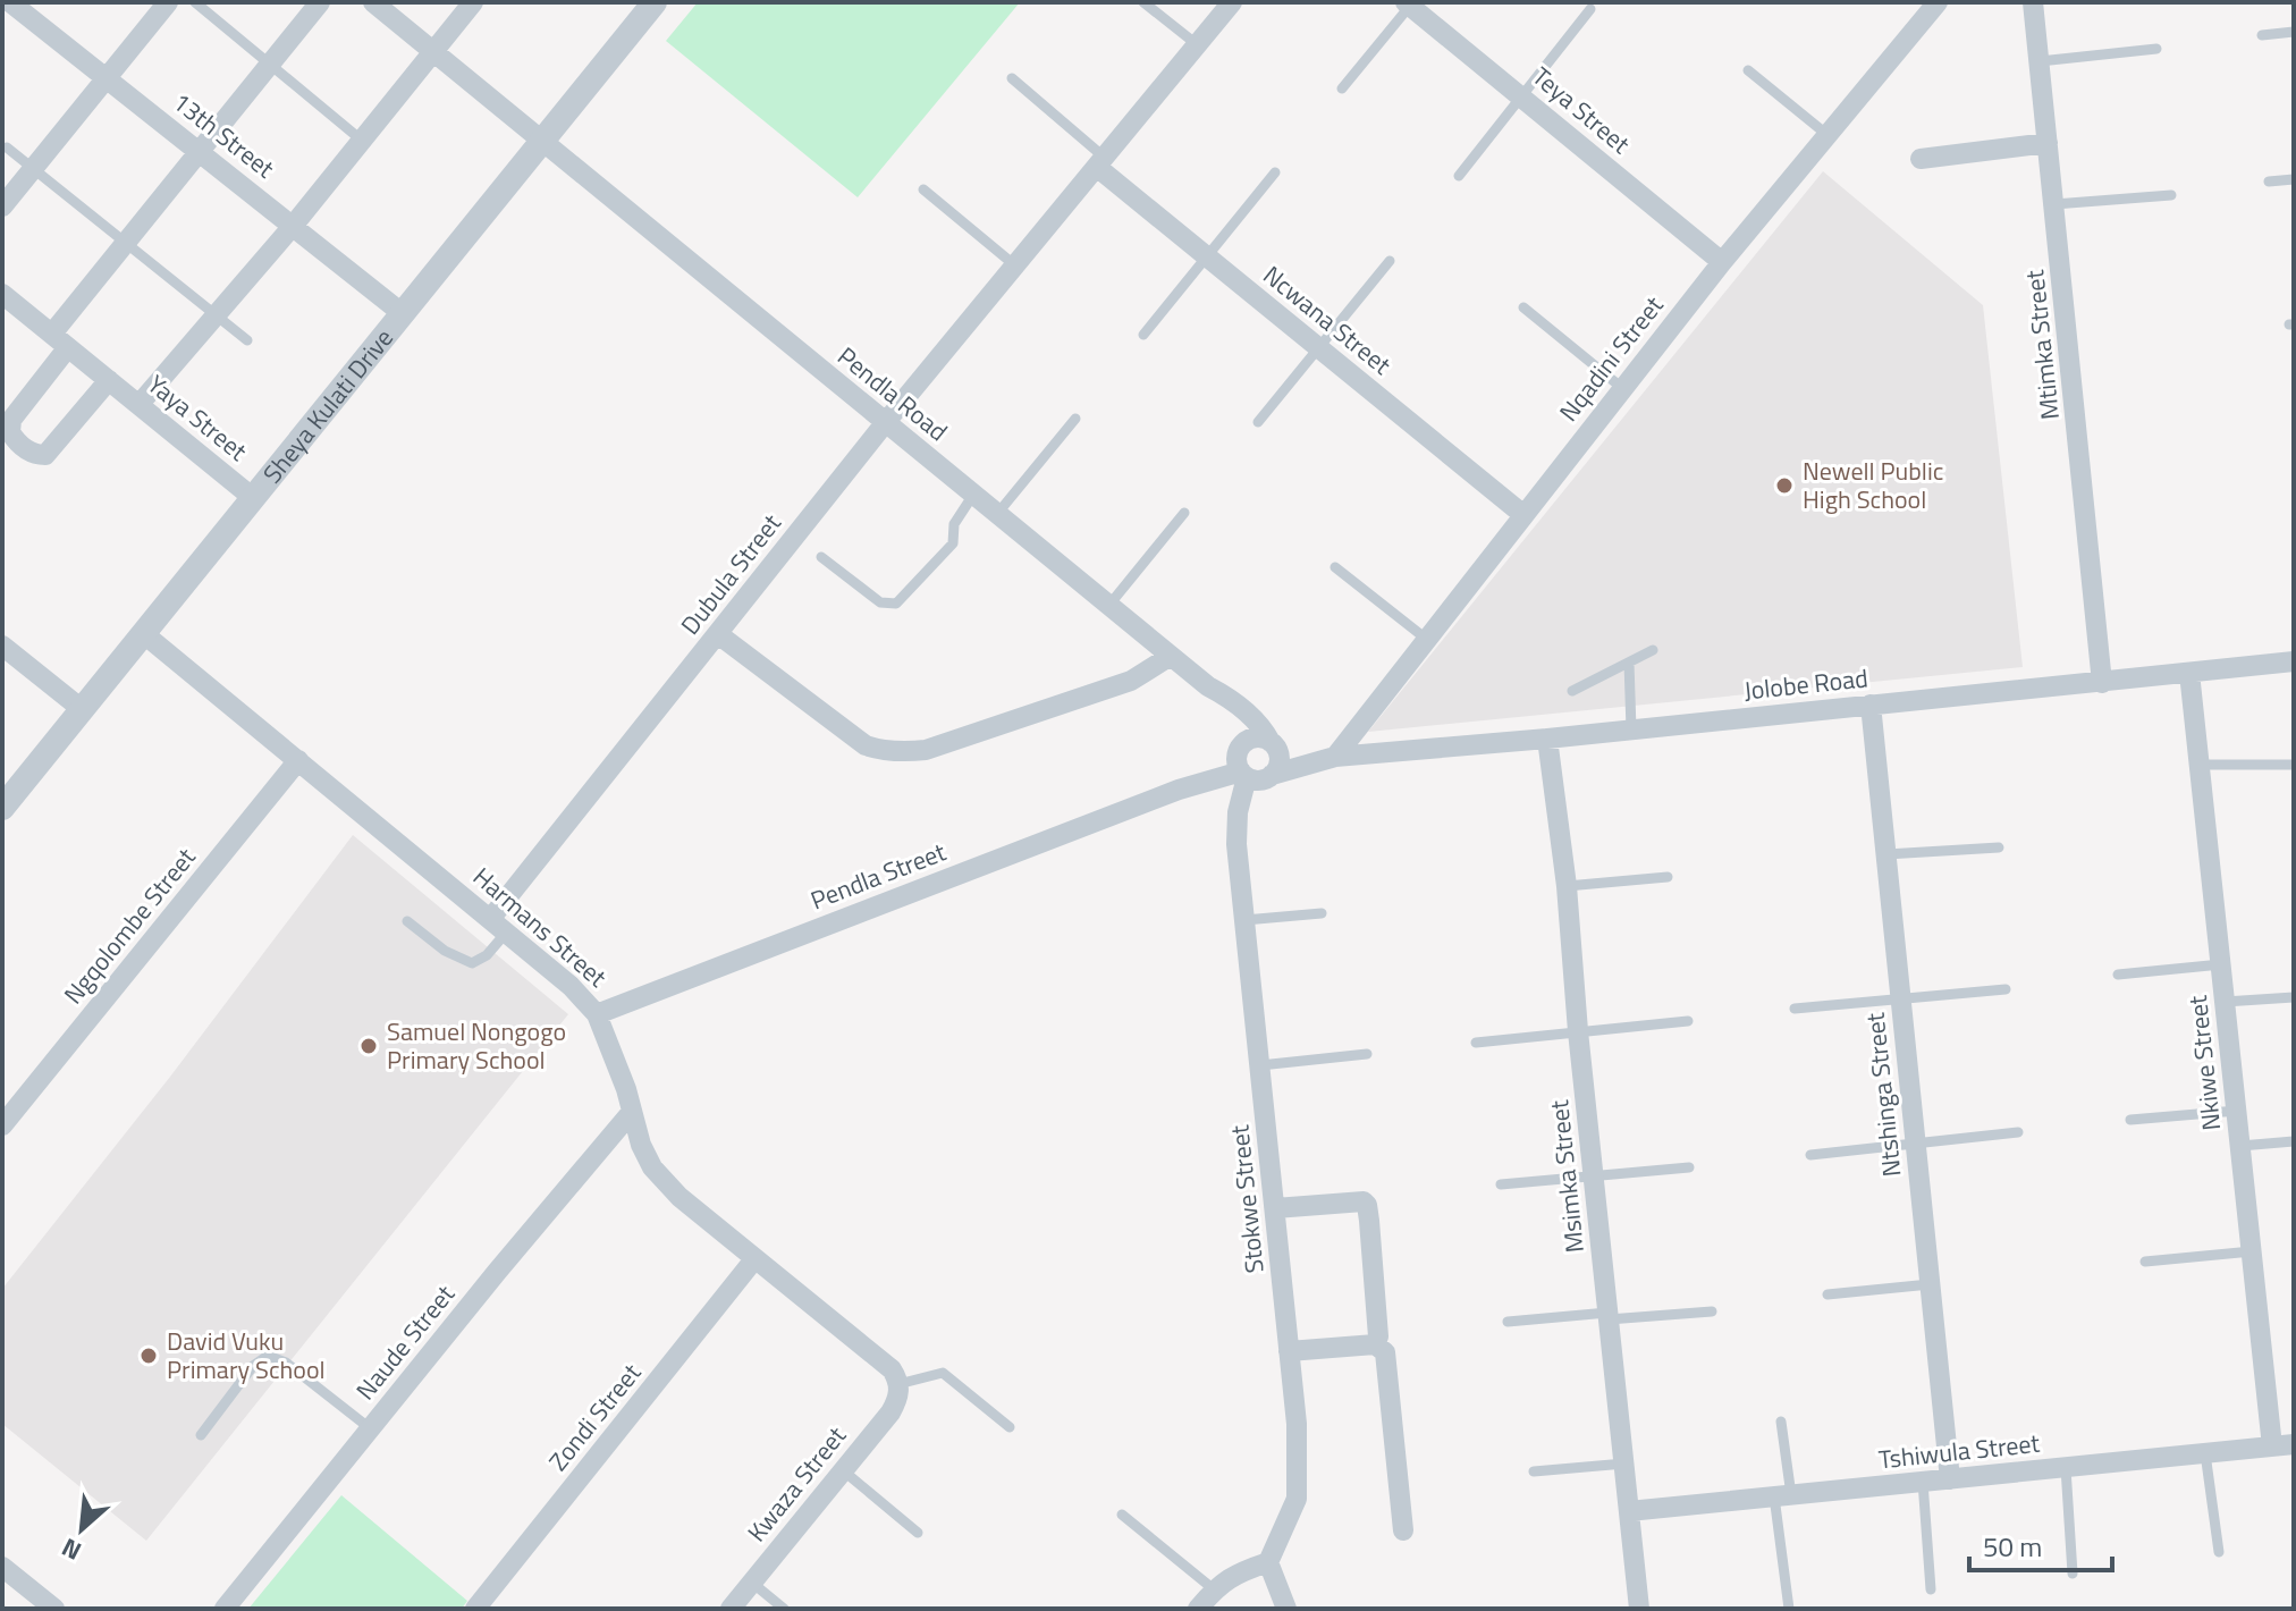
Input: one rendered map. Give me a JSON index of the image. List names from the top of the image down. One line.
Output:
{"streets":{"street":["Teya Street","13th Street","Ncwana Street","Mtimka Street","Nqadini Street","Pendla Road","Sheya Kulati Drive","Yaya Street","Dubula Street","Jolobe Road","Pendla Street","Ngqolombe Street","Harmans Street","Nkiwe Street","Ntshinga Street","Msimka Street","Stokwe Street","Naude Street","Zondi Street","Tshiwula Street","Kwaza Street"]},"crossings":[["Teya Street","Nqadini Street"],["13th Street","Sheya Kulati Drive"],["Ncwana Street","Nqadini Street"],["Ncwana Street","Dubula Street"],["Mtimka Street","Jolobe Road"],["Nqadini Street","Jolobe Road"],["Pendla Road","Sheya Kulati Drive"],["Pendla Road","Dubula Street"],["Pendla Road","Jolobe Road"],["Pendla Road","Pendla Street"],["Pendla Road","Stokwe Street"],["Sheya Kulati Drive","Yaya Street"],["Sheya Kulati Drive","Harmans Street"],["Dubula Street","Harmans Street"],["Jolobe Road","Pendla Street"],["Jolobe Road","Nkiwe Street"],["Jolobe Road","Ntshinga Street"],["Jolobe Road","Msimka Street"],["Jolobe Road","Stokwe Street"],["Pendla Street","Harmans Street"],["Pendla Street","Stokwe Street"],["Ngqolombe Street","Harmans Street"],["Harmans Street","Naude Street"],["Harmans Street","Zondi Street"],["Harmans Street","Kwaza Street"],["Nkiwe Street","Tshiwula Street"],["Ntshinga Street","Tshiwula Street"],["Msimka Street","Tshiwula Street"]],"places":["Newell Public High School","Samuel Nongogo Primary School","David Vuku Primary School"],"scale_bar":"50 m","north":"bottom left"}
